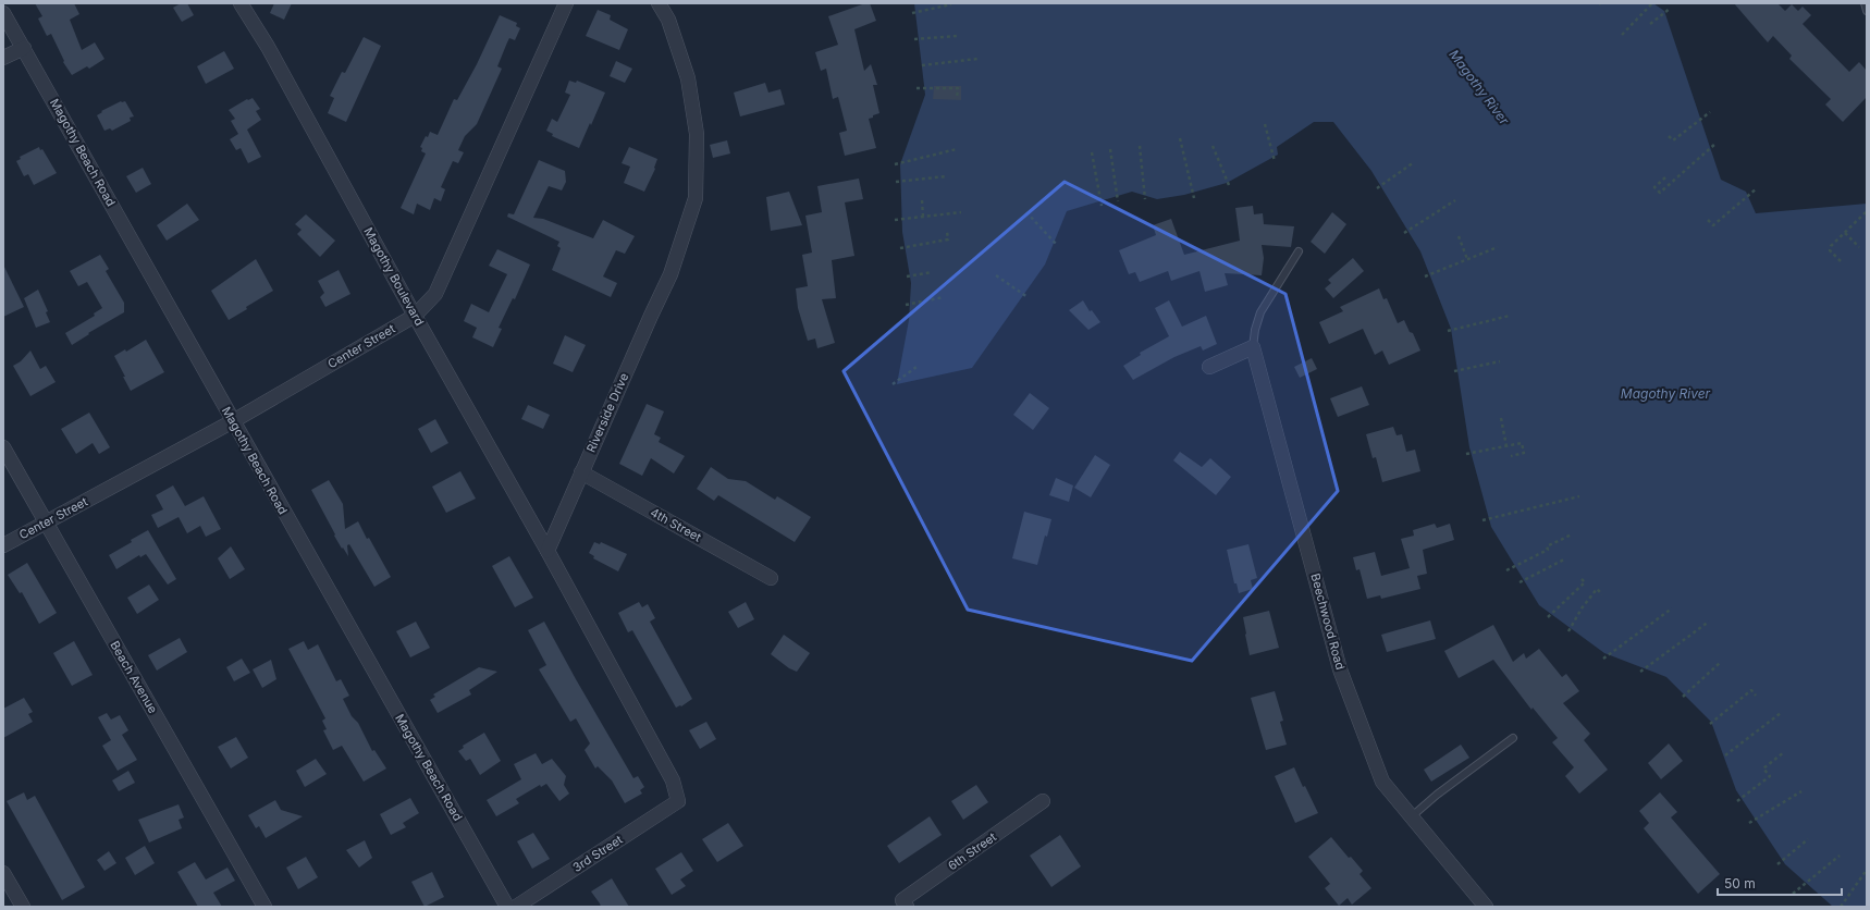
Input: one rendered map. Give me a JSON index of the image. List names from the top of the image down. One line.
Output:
{"streets":{"street":["Magothy Beach Road","Magothy Boulevard","Center Street","Riverside Drive","4th Street","Beechwood Road","Beach Avenue","6th Street","3rd Street"]},"crossings":[["Magothy Beach Road","Center Street"],["Magothy Boulevard","Center Street"],["Magothy Boulevard","Riverside Drive"],["Magothy Boulevard","3rd Street"],["Center Street","Beach Avenue"],["Riverside Drive","4th Street"],["Riverside Drive","3rd Street"]],"water":["Magothy River"],"scale_bar":"50 m"}
